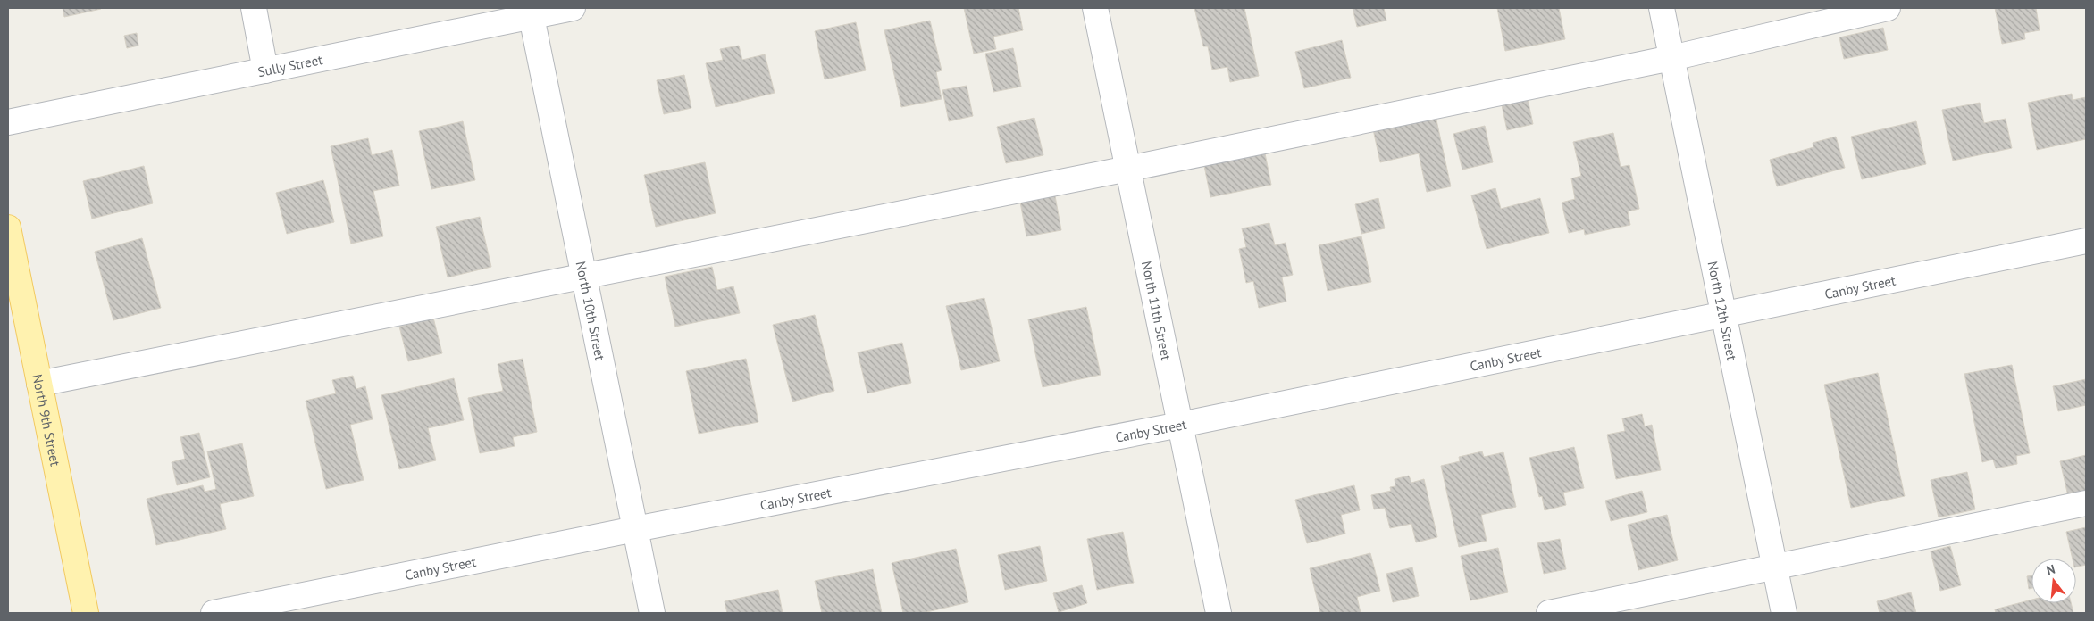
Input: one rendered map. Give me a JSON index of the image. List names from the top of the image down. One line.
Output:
{"streets":{"main road":["North 9th Street"],"street":["Sully Street","Canby Street","North 10th Street","North 11th Street","North 12th Street"]},"crossings":[["Sully Street","North 10th Street"],["Canby Street","North 10th Street"],["Canby Street","North 11th Street"],["Canby Street","North 12th Street"]],"north":"top"}
